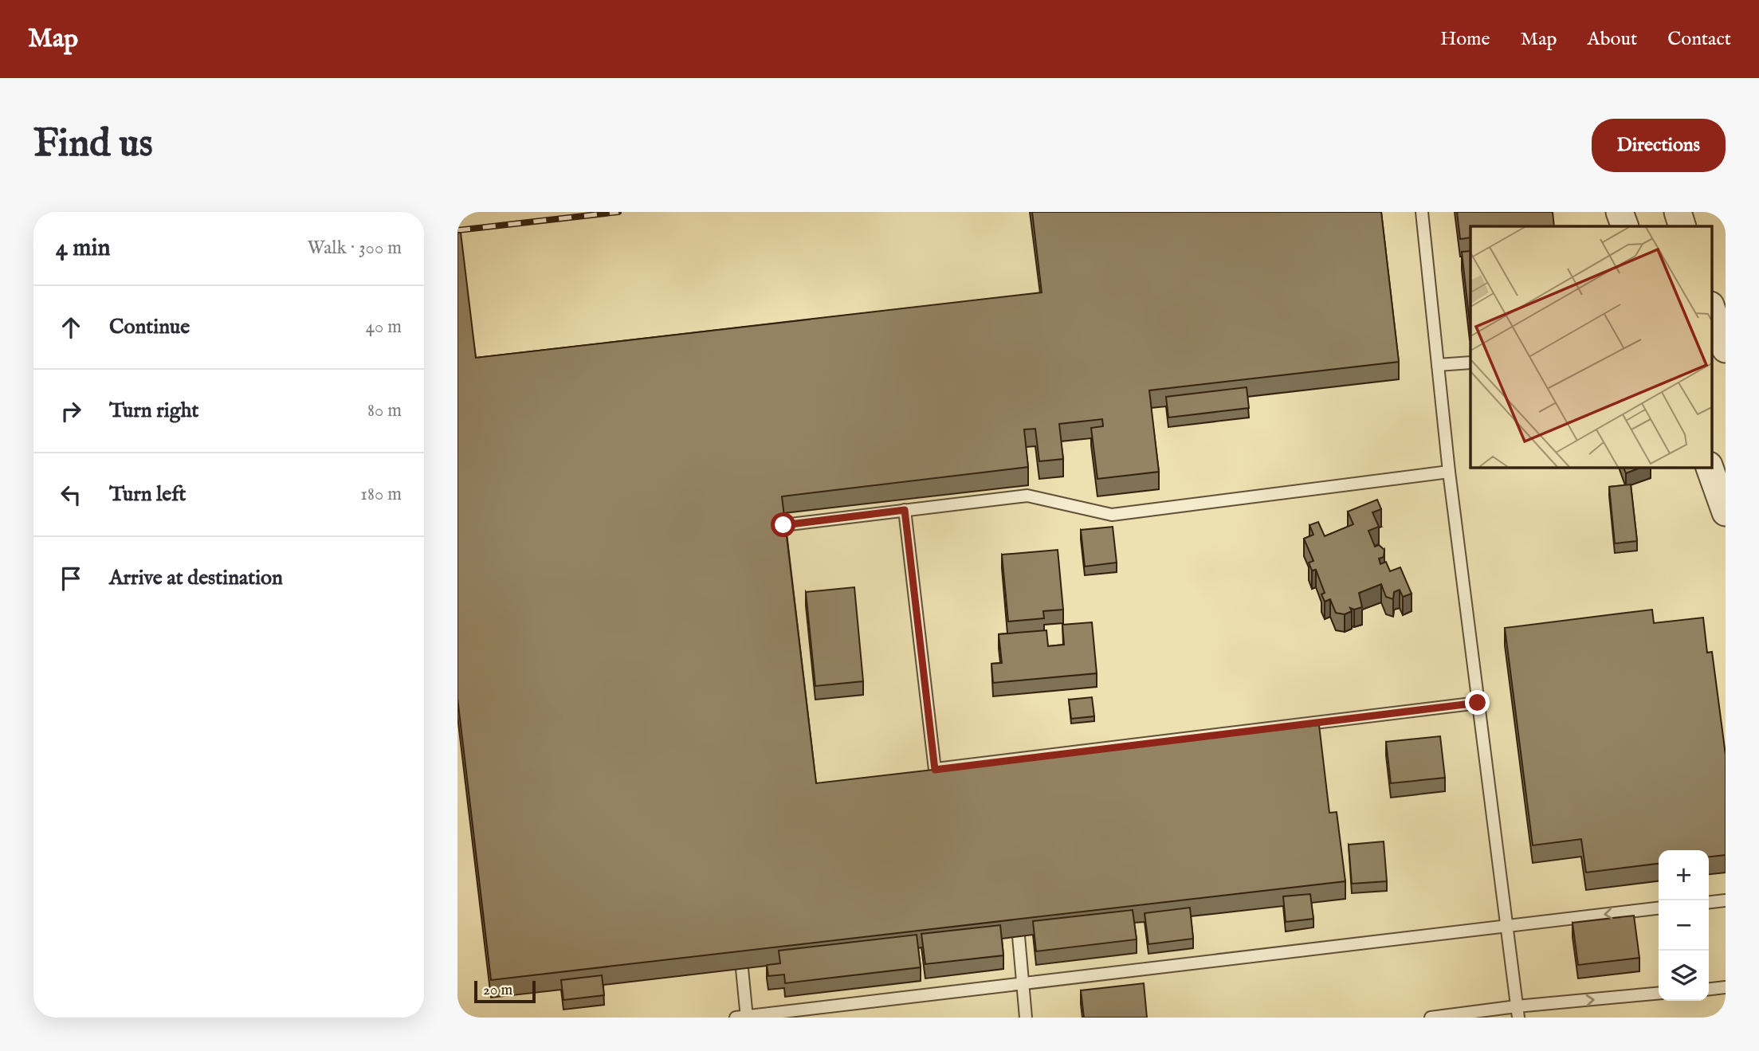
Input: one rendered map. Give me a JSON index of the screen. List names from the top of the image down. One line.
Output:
{"scale_bar":"20 m","page":{"header":"Map","nav":["Home","Map","About","Contact"],"buttons":"Directions","title":"Find us","heading":["4 min","Walk · 300 m"],"list":[["Continue","40 m"],["Turn right","80 m"],["Turn left","180 m"],"Arrive at destination"],"map_buttons":["+","−"],"scale":"20 m"}}
